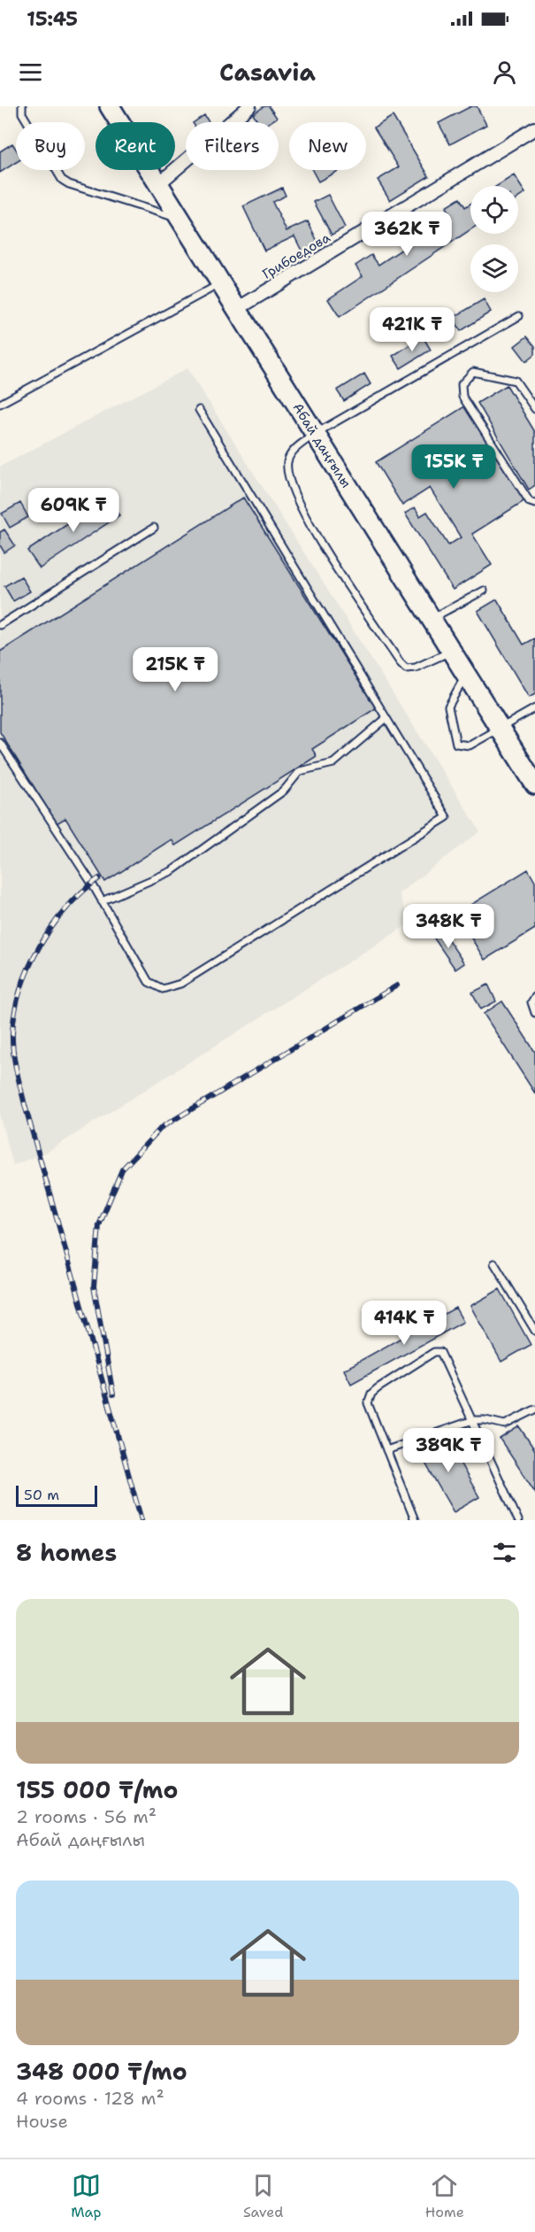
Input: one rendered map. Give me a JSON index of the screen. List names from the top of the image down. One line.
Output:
{"streets":{"main road":["Абай даңғылы"],"street":["Грибоедова"]},"crossings":[["Грибоедова","Абай даңғылы"]],"scale_bar":"50 m","page":{"status":"15:45","header":"Casavia","chip":["Buy","Rent","Filters","New"],"price":["362K ₸","421K ₸","155K ₸","609K ₸","215K ₸","348K ₸","414K ₸","389K ₸"],"scale":"50 m","heading":"8 homes","list":[{"name":"155 000 ₸/mo","note":"2 rooms · 56 m² · Абай даңғылы"},{"name":"348 000 ₸/mo","note":"4 rooms · 128 m² · House"}],"tabs":["Map","Saved","Home"]}}
